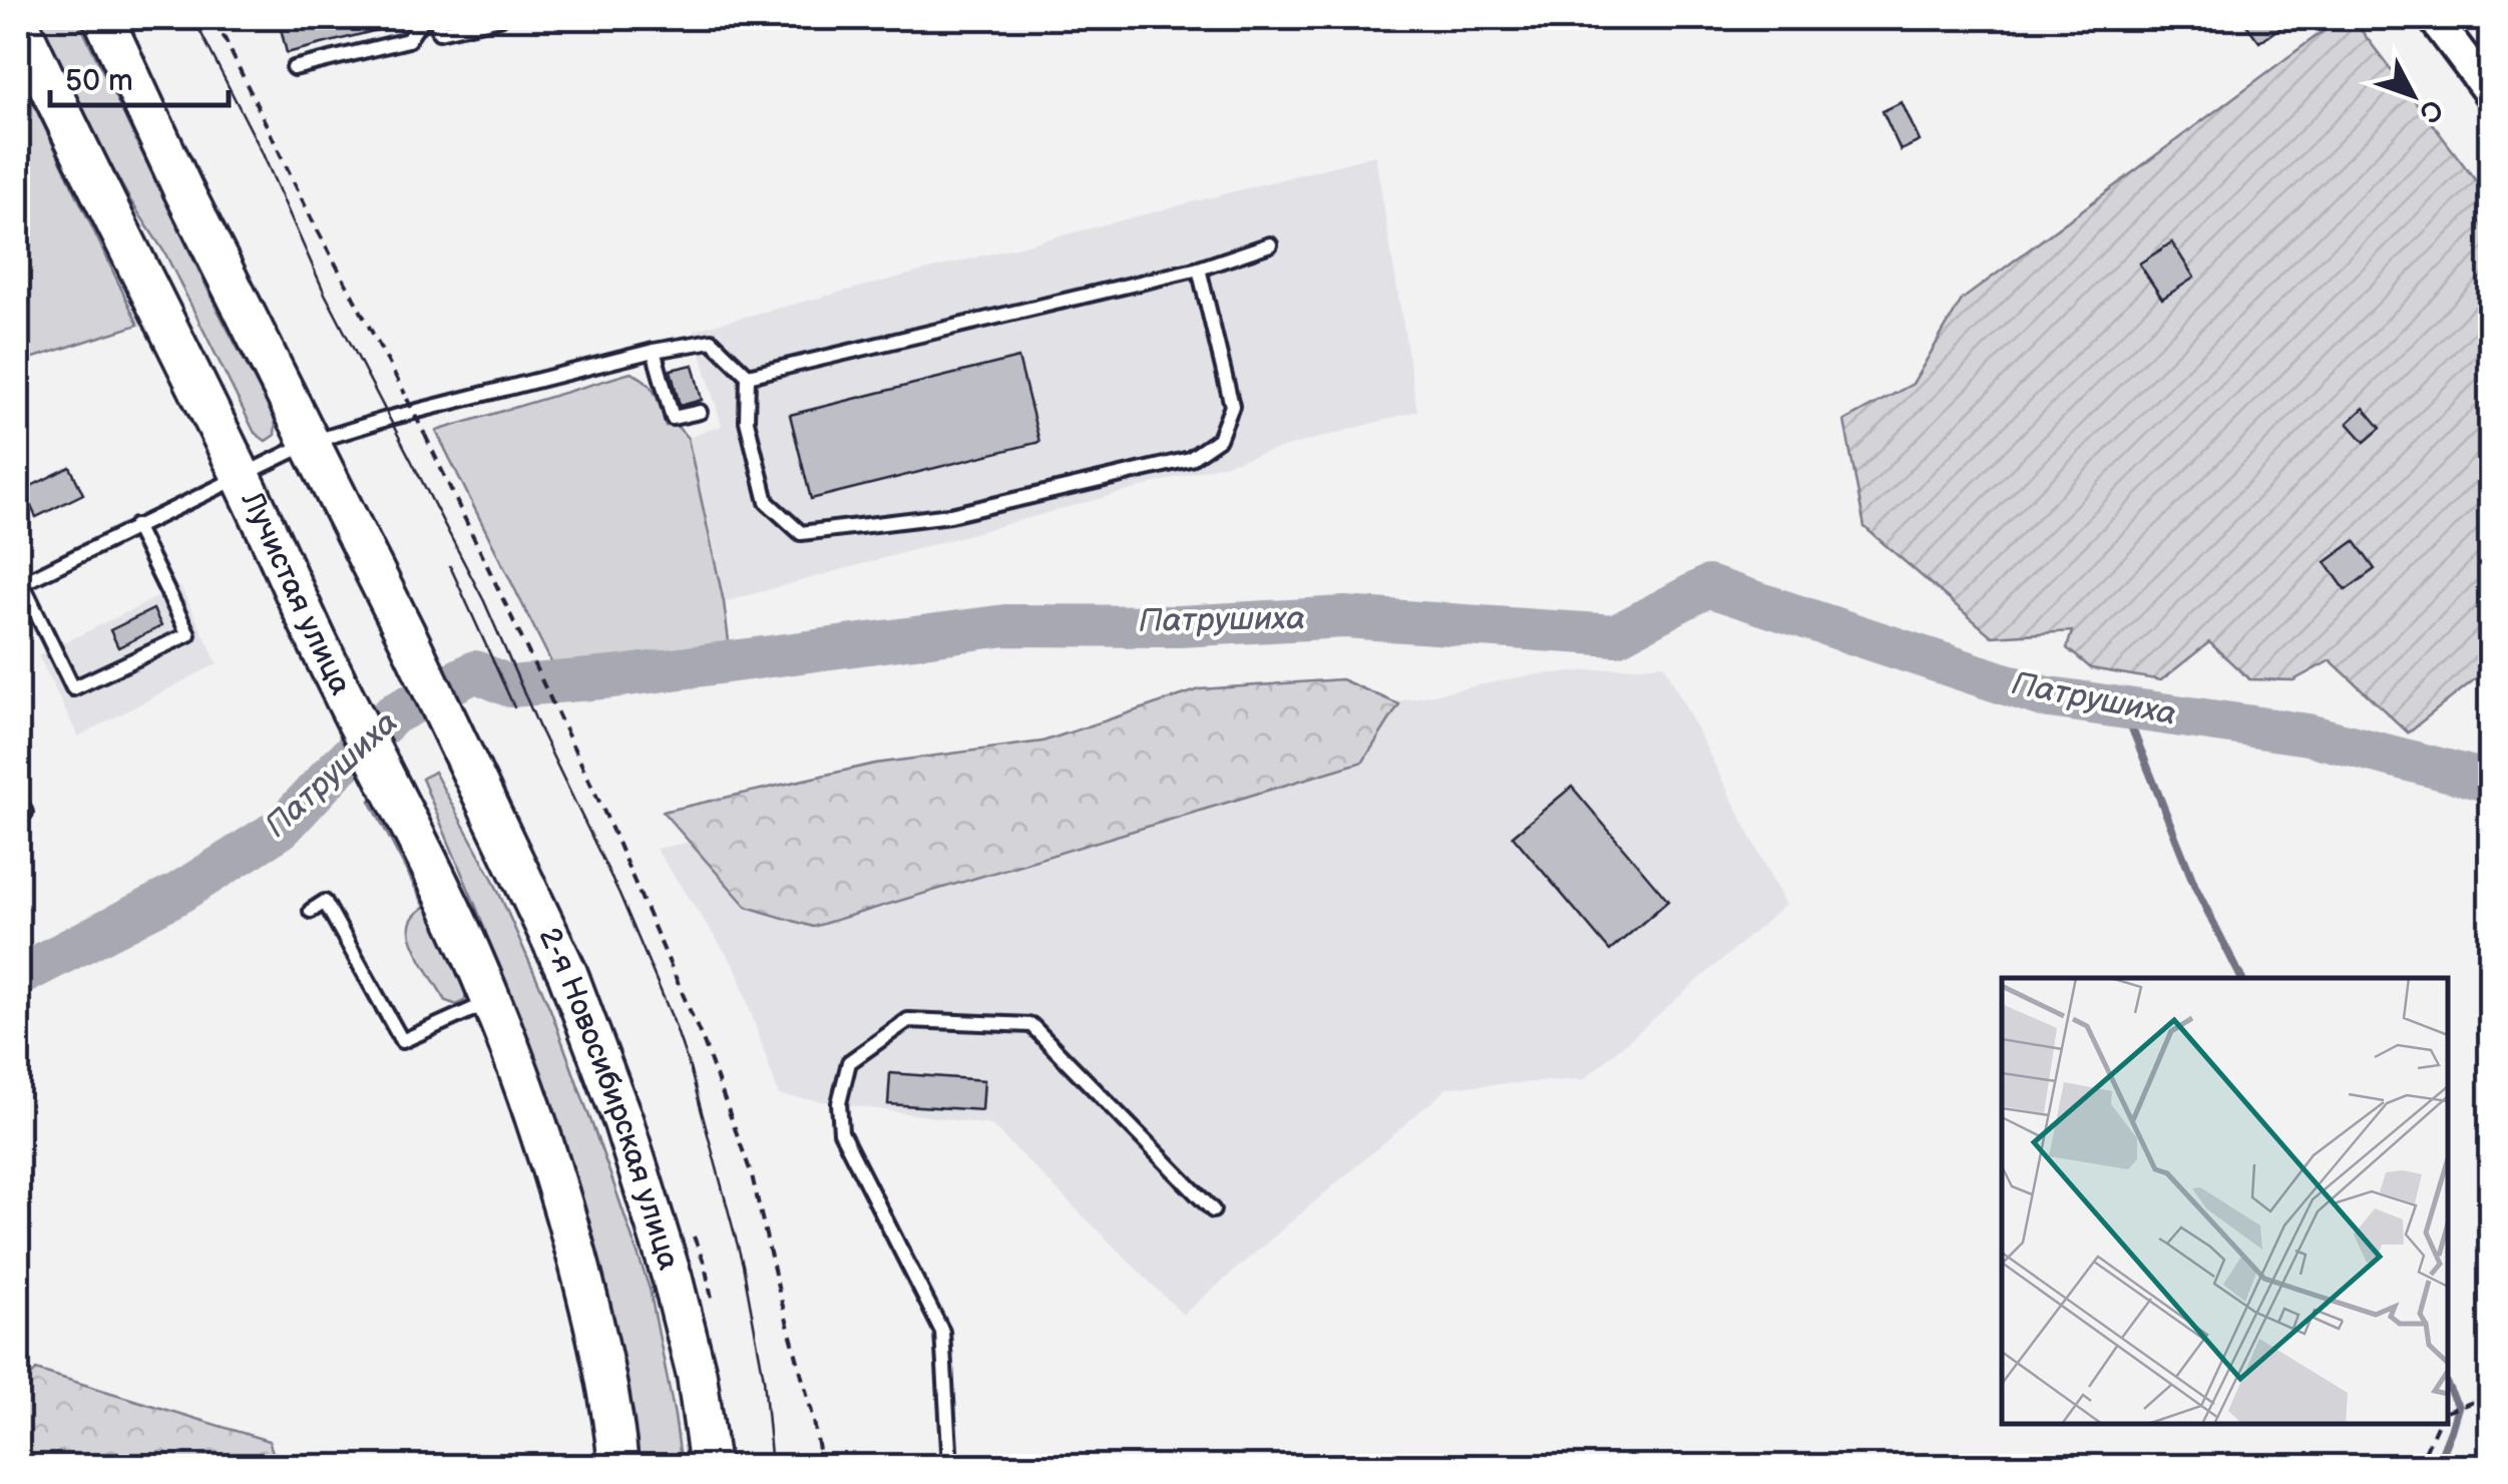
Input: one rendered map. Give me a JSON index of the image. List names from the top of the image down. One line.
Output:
{"streets":{"main road":["Лучистая улица","2-я Новосибирская улица"]},"water":["Патрушиха"],"scale_bar":"50 m","north":"bottom right"}
